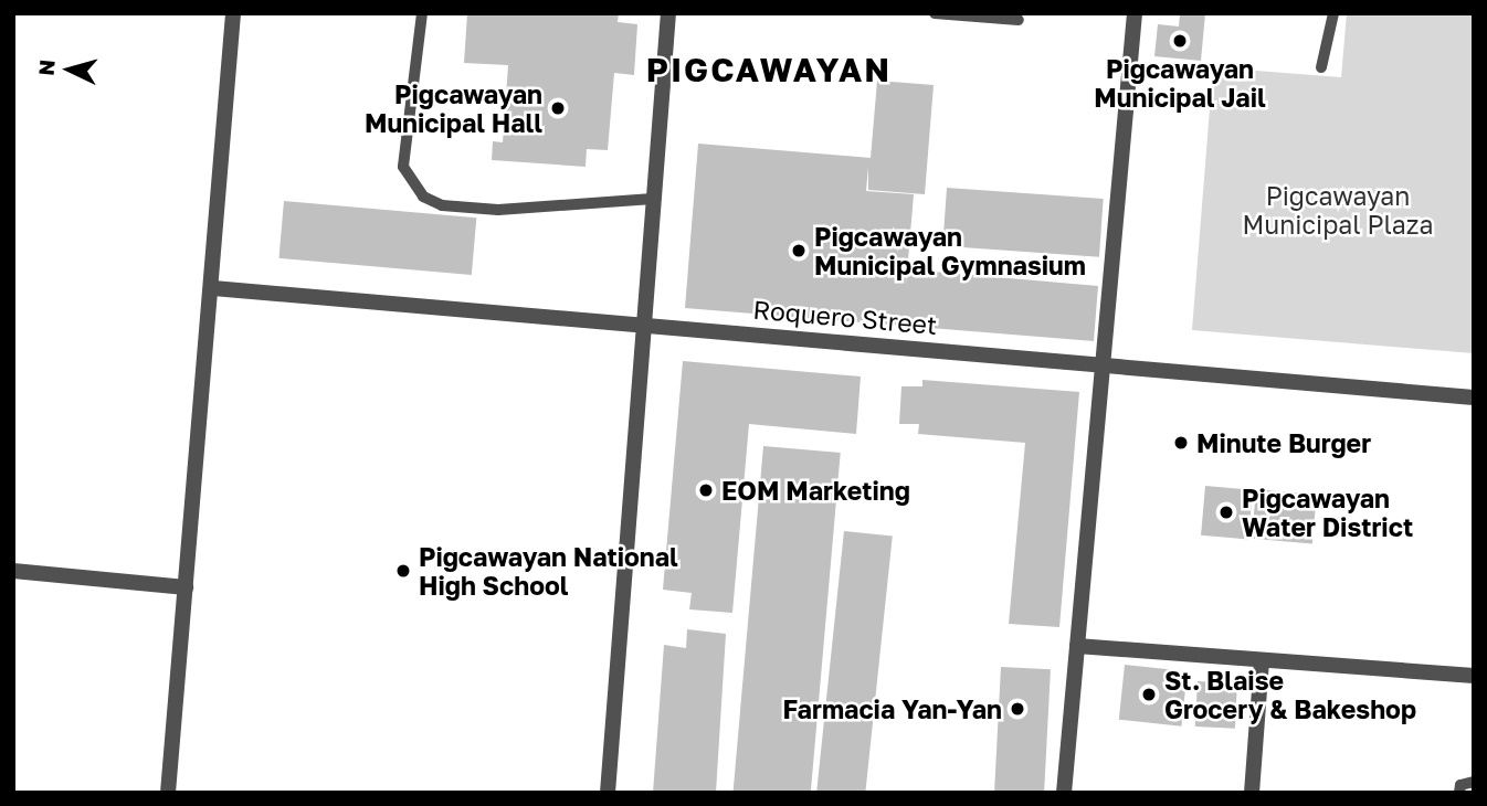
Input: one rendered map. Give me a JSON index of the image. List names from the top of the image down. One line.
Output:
{"streets":{"street":["Roquero Street"]},"districts":["PIGCAWAYAN"],"parks":["Pigcawayan Municipal Plaza"],"places":["Pigcawayan Municipal Jail","Pigcawayan Municipal Hall","Pigcawayan Municipal Gymnasium","Minute Burger","EOM Marketing","Pigcawayan Water District","Pigcawayan National High School","St. Blaise Grocery & Bakeshop","Farmacia Yan-Yan"],"north":"left"}
